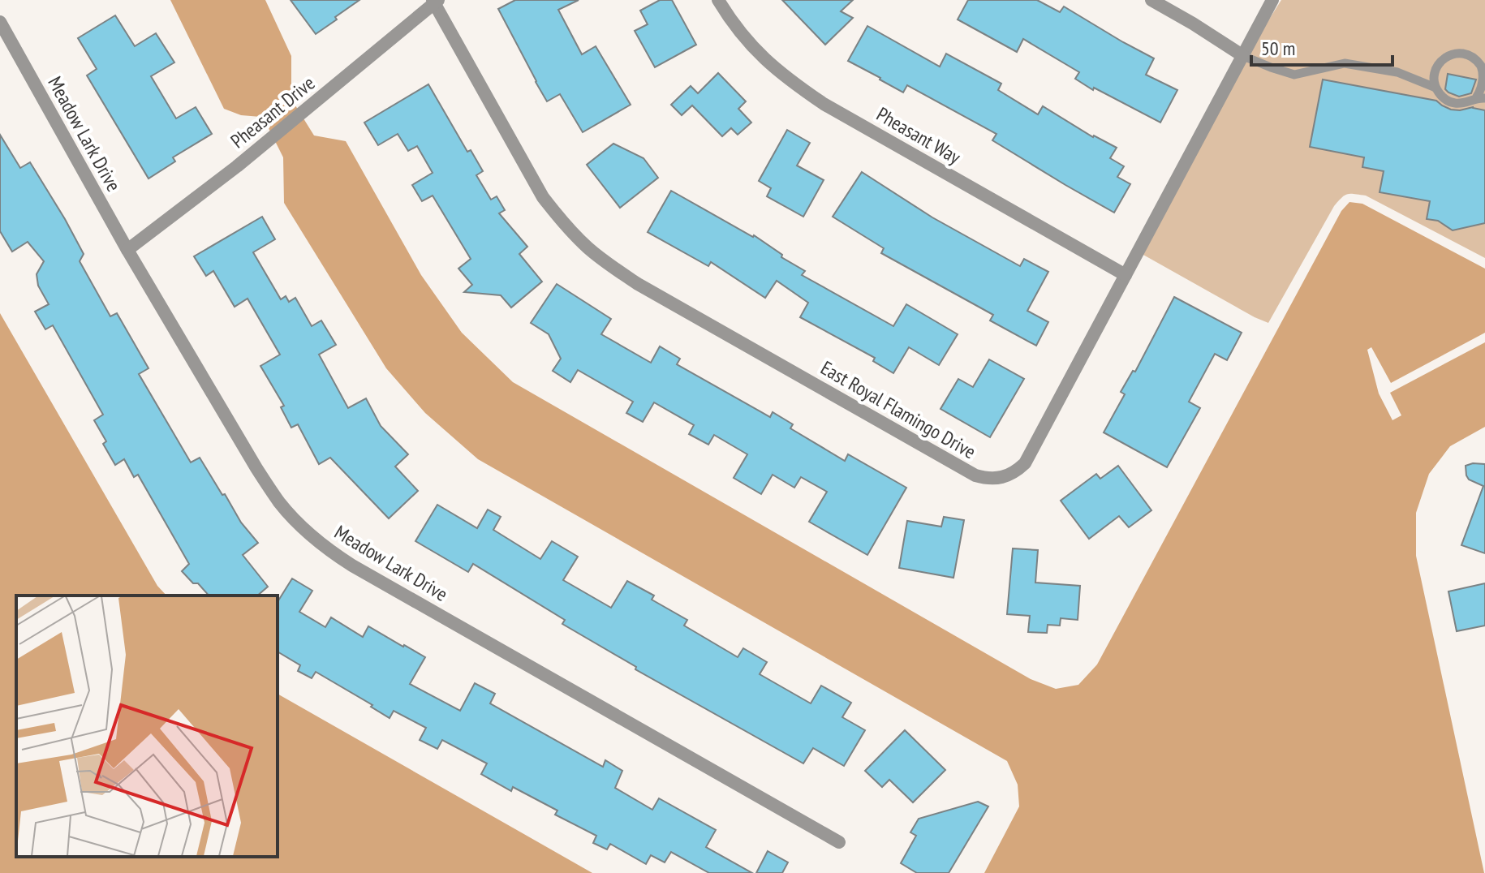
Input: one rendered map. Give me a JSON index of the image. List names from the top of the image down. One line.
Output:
{"streets":{"street":["Pheasant Drive","Meadow Lark Drive","Pheasant Way","East Royal Flamingo Drive"]},"crossings":[["Pheasant Drive","Meadow Lark Drive"],["Pheasant Drive","East Royal Flamingo Drive"],["Pheasant Way","East Royal Flamingo Drive"]],"scale_bar":"50 m"}
